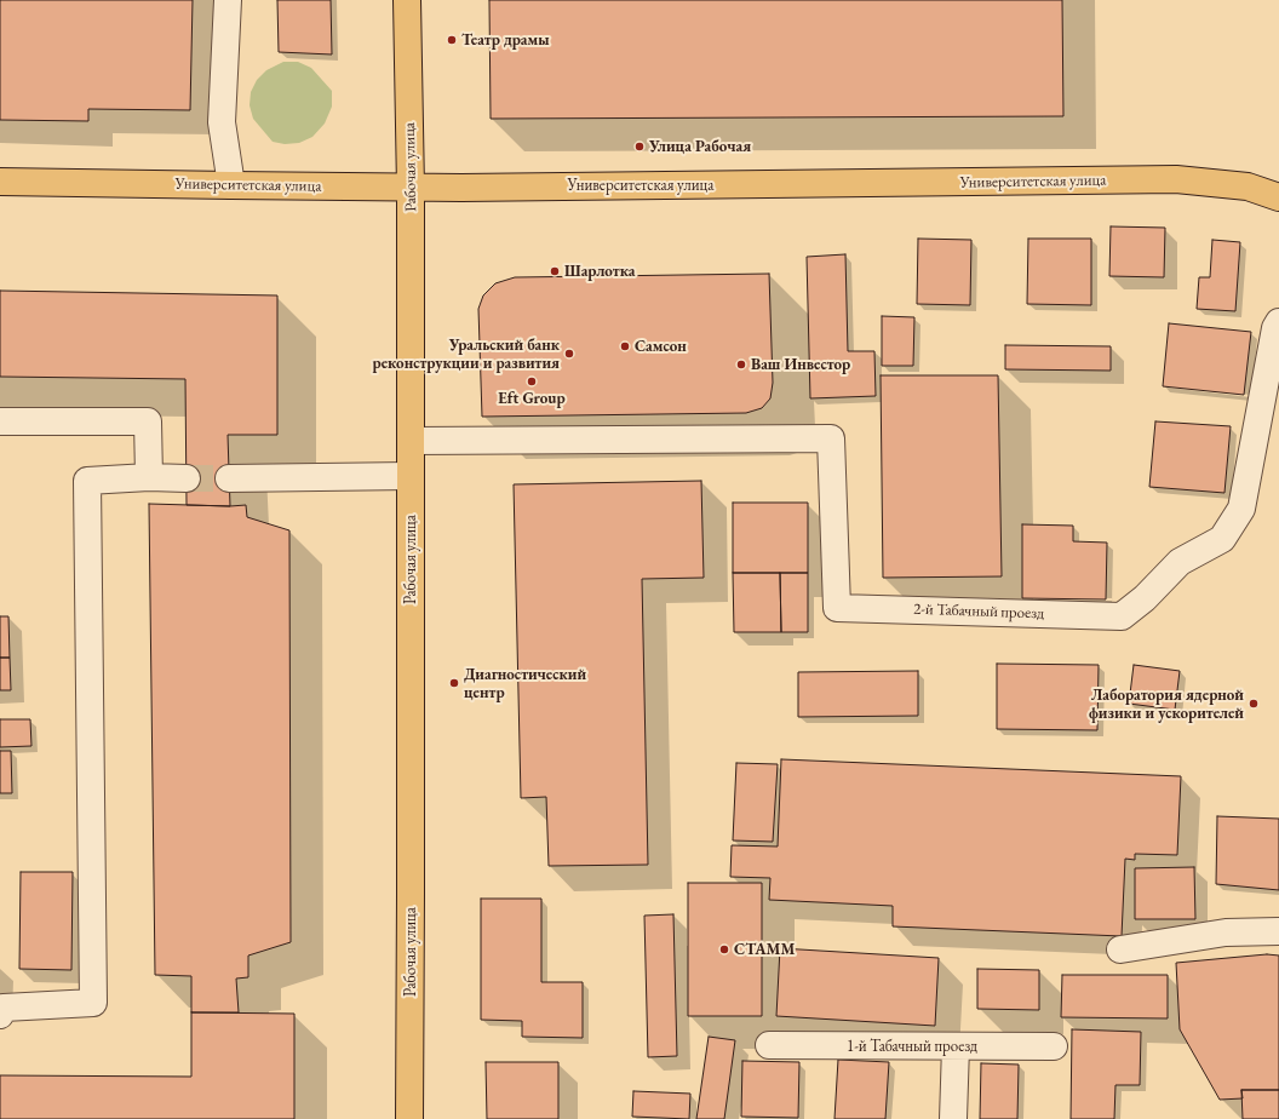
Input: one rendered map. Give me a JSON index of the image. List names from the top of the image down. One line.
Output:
{"streets":{"main road":["Рабочая улица","Университетская улица"],"street":["2-й Табачный проезд","1-й Табачный проезд"]},"crossings":[["Рабочая улица","Университетская улица"],["Рабочая улица","2-й Табачный проезд"]],"places":["Театр драмы","Улица Рабочая","Шарлотка","Самсон","Уральский банк реконструкции и развития","Ваш Инвестор","Eft Group","Диагностический центр","Лаборатория ядерной физики и ускорителей","СТАММ"]}
